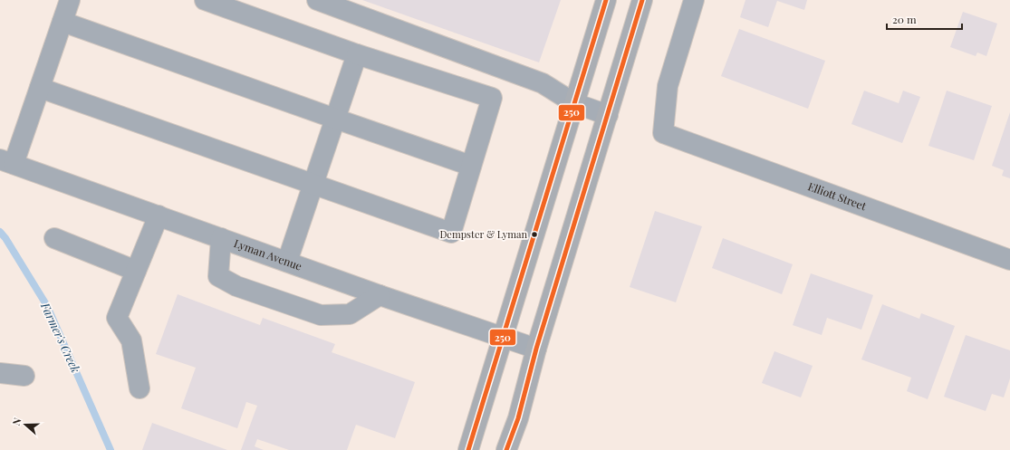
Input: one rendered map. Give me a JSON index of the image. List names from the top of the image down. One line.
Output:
{"streets":{"street":["Elliott Street","Lyman Avenue"]},"water":["Farmer's Creek"],"places":["Dempster & Lyman"],"lines":["transit line 250"],"scale_bar":"20 m","north":"left"}
